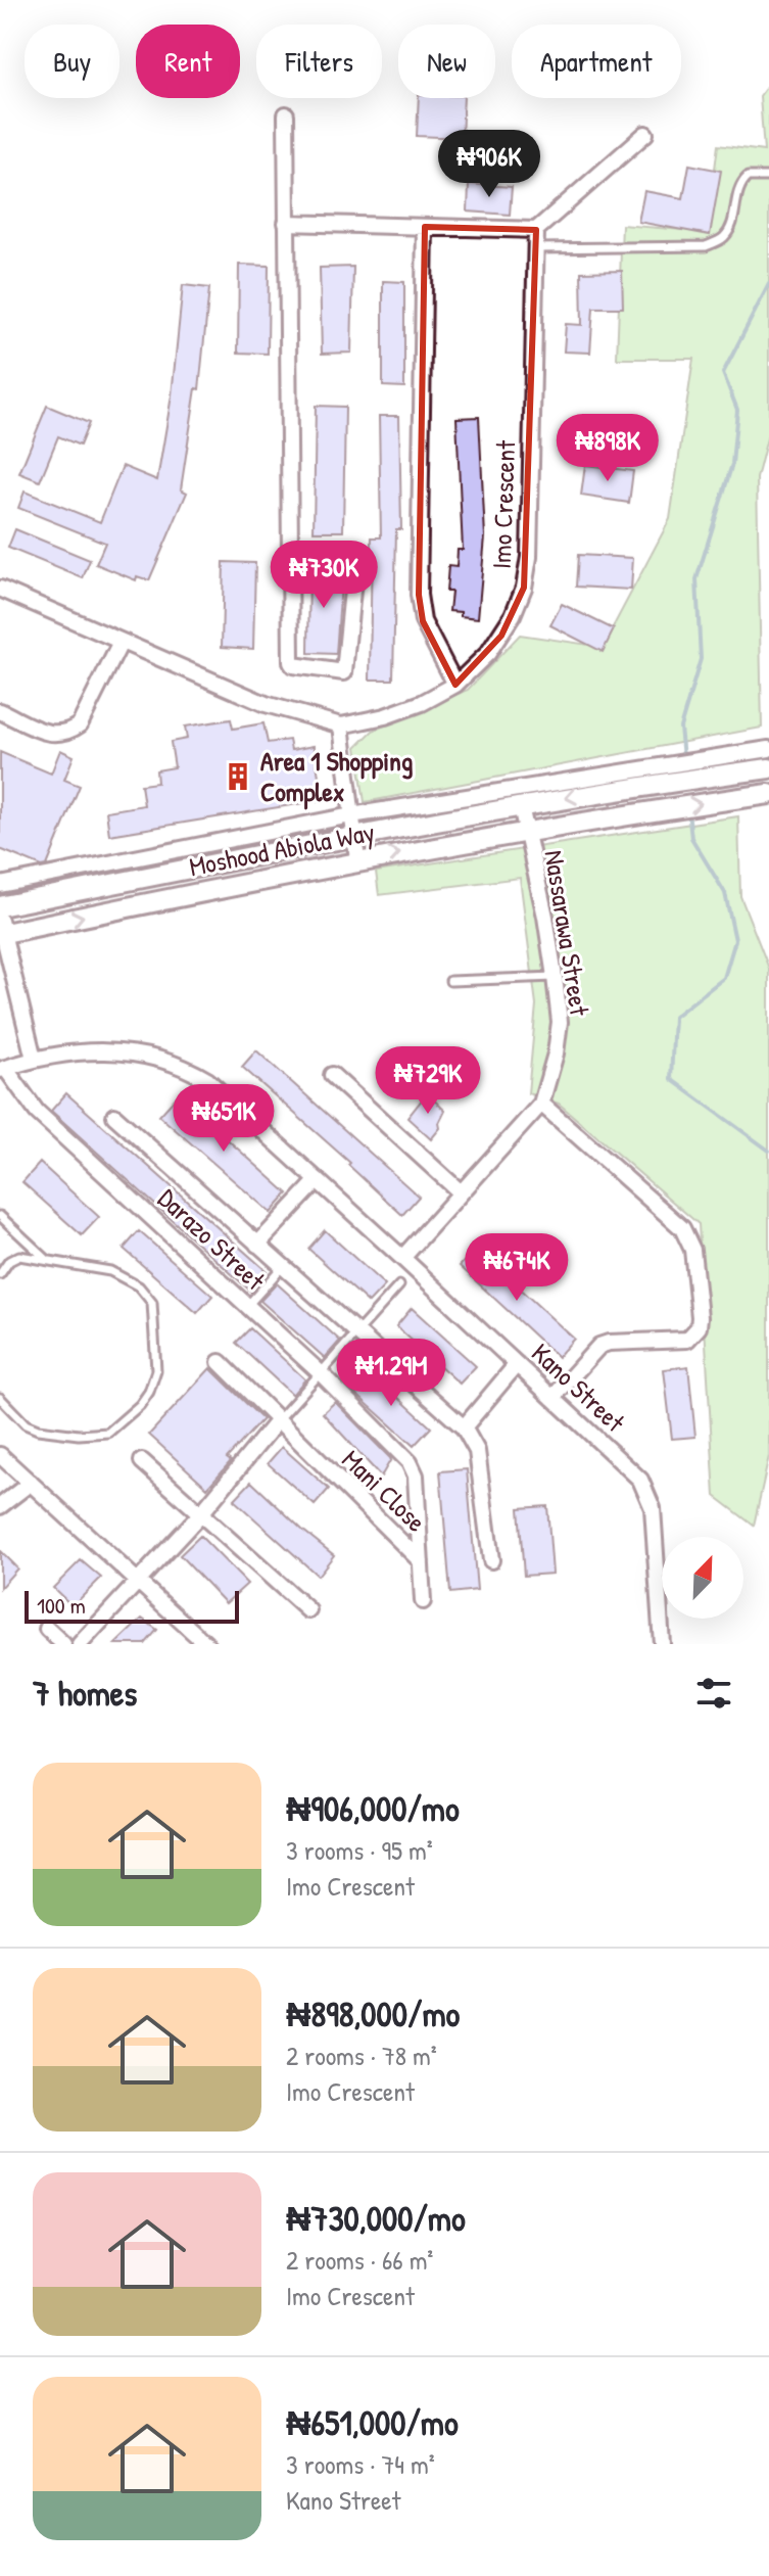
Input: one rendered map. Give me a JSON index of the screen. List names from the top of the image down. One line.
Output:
{"streets":{"main road":["Moshood Abiola Way"],"street":["Imo Crescent","Nassarawa Street","Darazo Street","Kano Street","Mani Close"]},"crossings":[["Moshood Abiola Way","Nassarawa Street"],["Nassarawa Street","Kano Street"],["Darazo Street","Kano Street"],["Darazo Street","Mani Close"]],"places":{"building":["Area 1 Shopping Complex"]},"scale_bar":"100 m","north":"top right","page":{"chip":["Buy","Rent","Filters","New","Apartment"],"price":["₦906K","₦898K","₦730K","₦729K","₦651K","₦674K","₦1.29M"],"scale":"100 m","heading":"7 homes","list":[{"name":"₦906,000/mo","note":"3 rooms · 95 m² · Imo Crescent"},{"name":"₦898,000/mo","note":"2 rooms · 78 m² · Imo Crescent"},{"name":"₦730,000/mo","note":"2 rooms · 66 m² · Imo Crescent"},{"name":"₦651,000/mo","note":"3 rooms · 74 m² · Kano Street"}]}}
